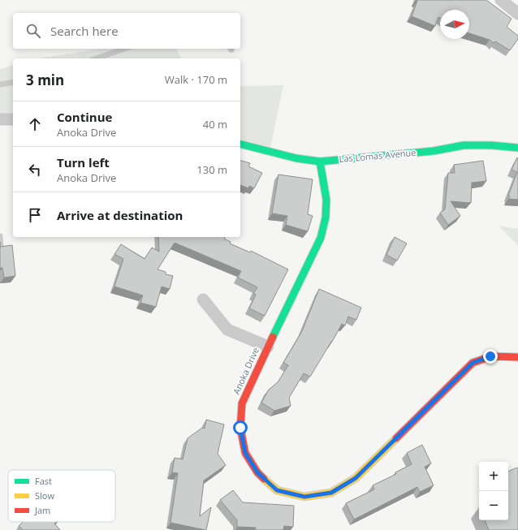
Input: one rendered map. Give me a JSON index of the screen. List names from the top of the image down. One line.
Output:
{"streets":{"street":["Las Lomas Avenue","Anoka Drive"]},"crossings":[["Las Lomas Avenue","Anoka Drive"]],"legend":["Fast","Slow","Jam"],"north":"right","page":{"search":"Search here","heading":["3 min","Walk · 170 m"],"list":[["Continue","Anoka Drive","40 m"],["Turn left","Anoka Drive","130 m"],"Arrive at destination"],"map_buttons":["+","−"]}}
